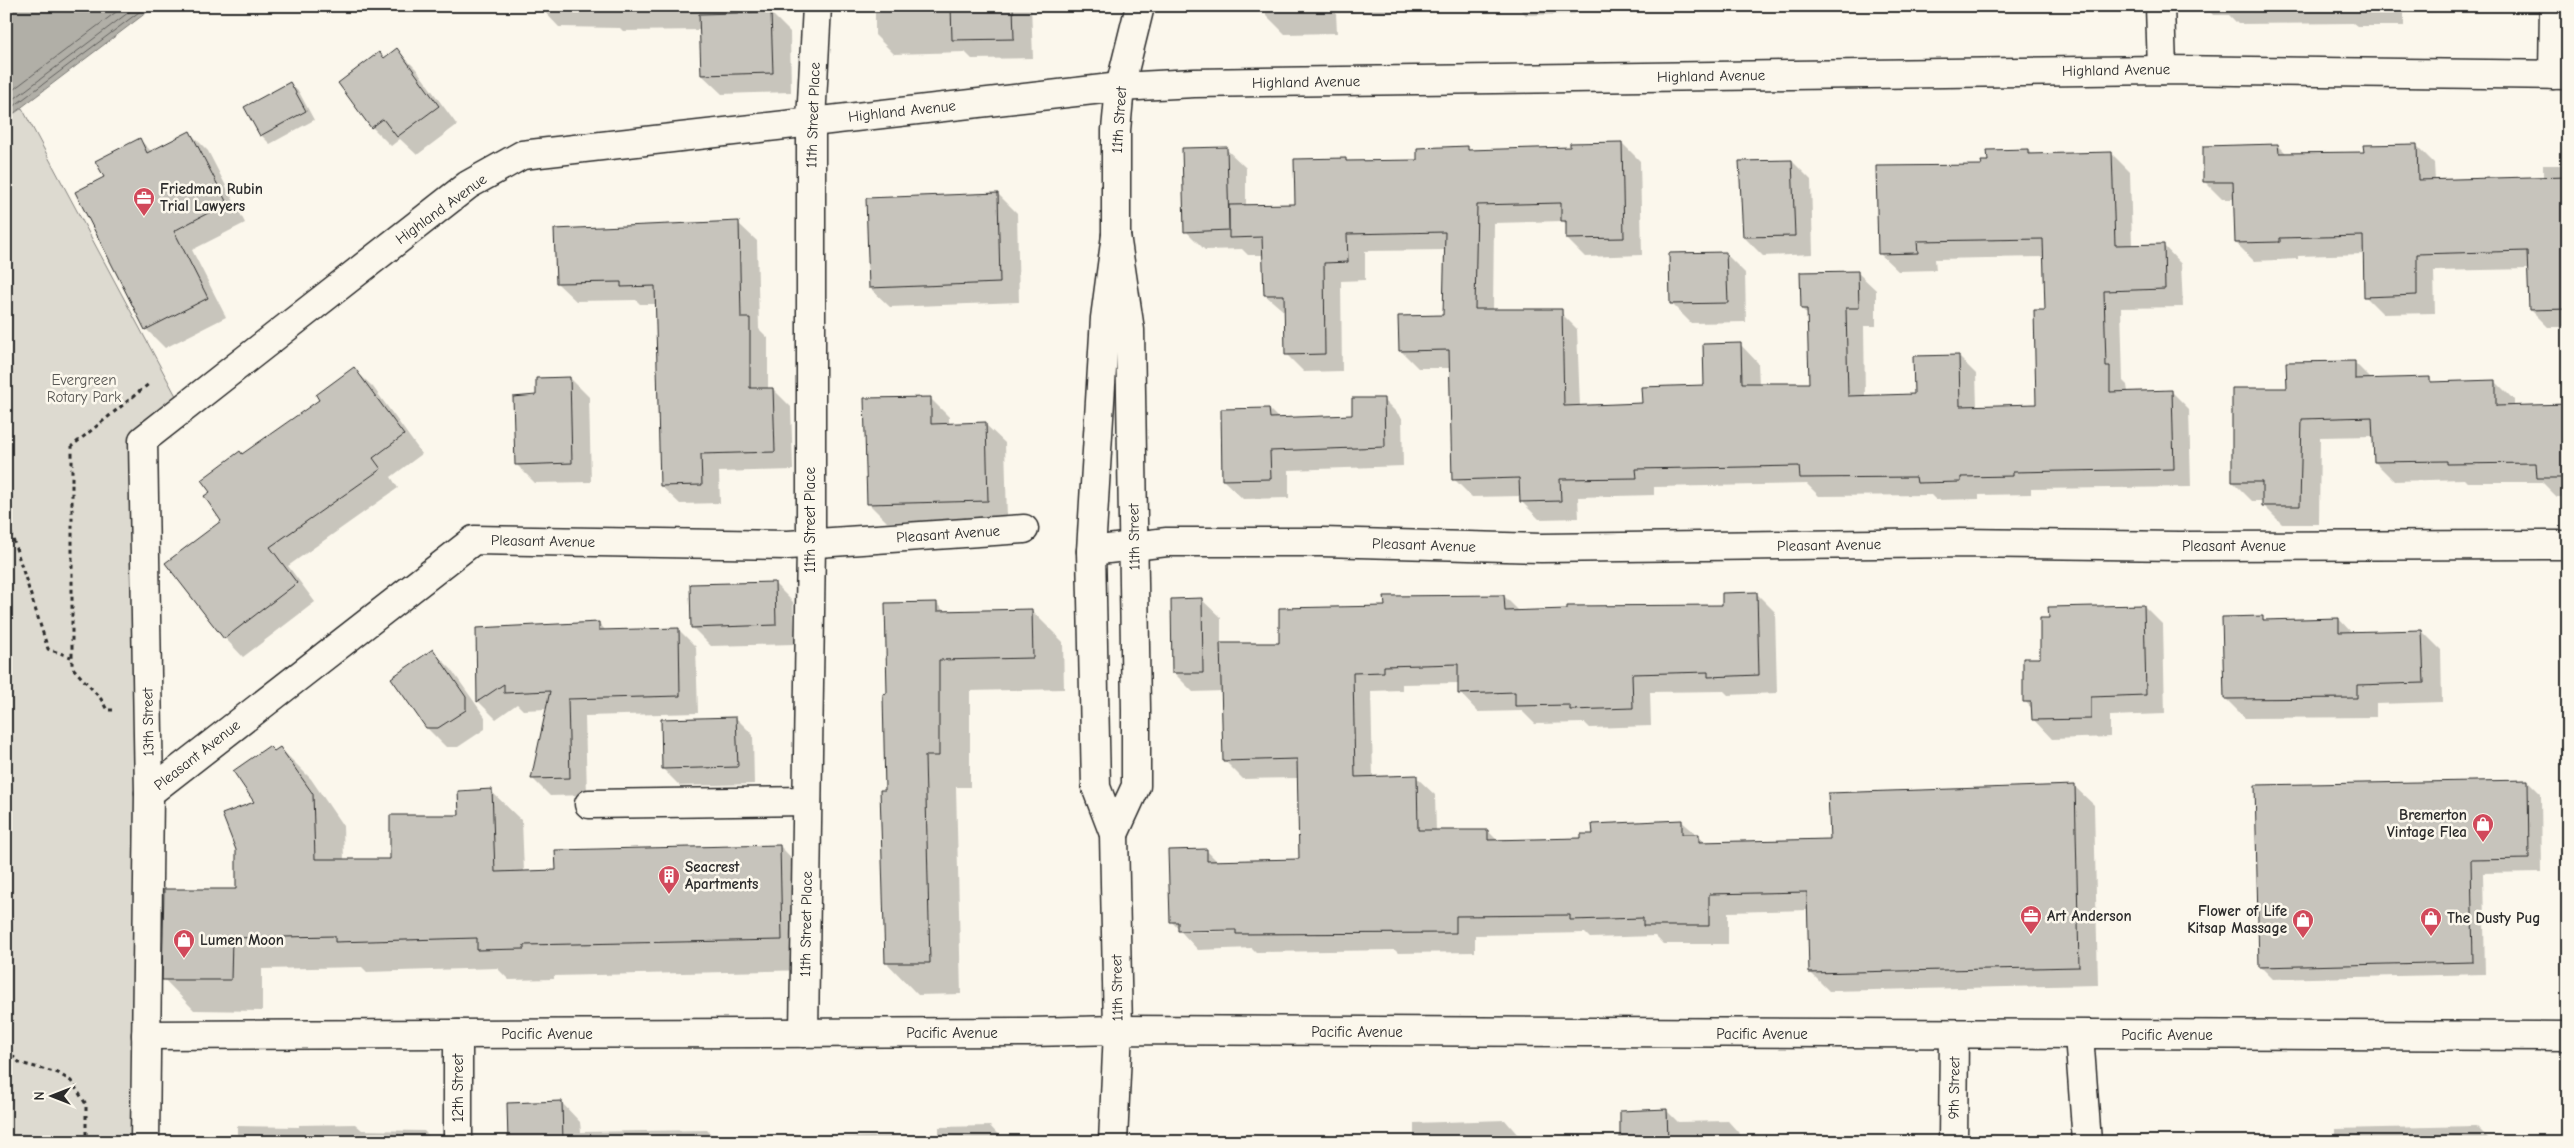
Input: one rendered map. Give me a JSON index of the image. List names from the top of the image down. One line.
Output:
{"streets":{"street":["Highland Avenue","11th Street Place","11th Street","Pleasant Avenue","13th Street","Pacific Avenue","12th Street","9th Street"]},"crossings":[["Highland Avenue","11th Street Place"],["Highland Avenue","11th Street"],["Highland Avenue","13th Street"],["11th Street Place","Pleasant Avenue"],["11th Street Place","Pacific Avenue"],["11th Street","Pleasant Avenue"],["11th Street","Pacific Avenue"],["Pleasant Avenue","13th Street"],["13th Street","Pacific Avenue"],["Pacific Avenue","12th Street"],["Pacific Avenue","9th Street"]],"parks":["Evergreen Rotary Park"],"places":{"office":["Friedman Rubin Trial Lawyers","Art Anderson"],"shop":["Bremerton Vintage Flea","The Dusty Pug","Flower of Life Kitsap Massage","Lumen Moon"],"building":["Seacrest Apartments"]},"north":"left"}
